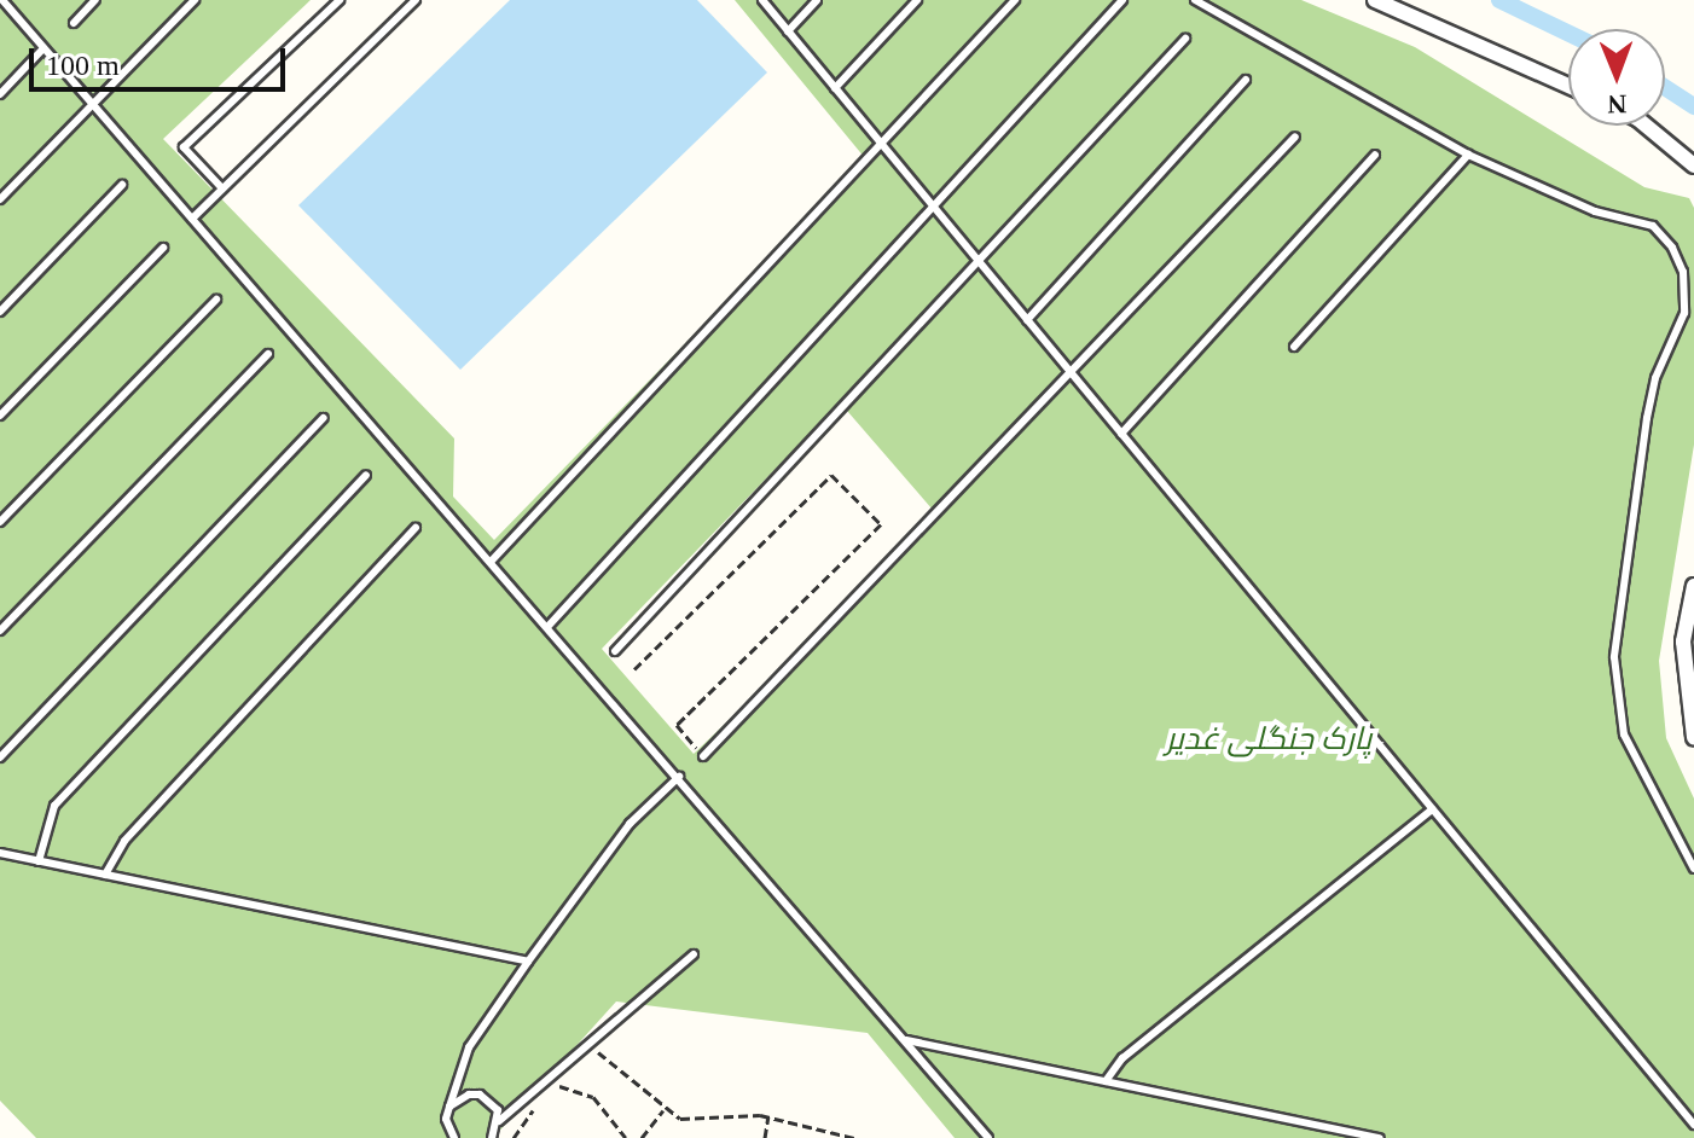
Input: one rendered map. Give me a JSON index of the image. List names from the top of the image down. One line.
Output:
{"parks":["پارک جنگلی غدیر"],"scale_bar":"100 m","north":"bottom"}
